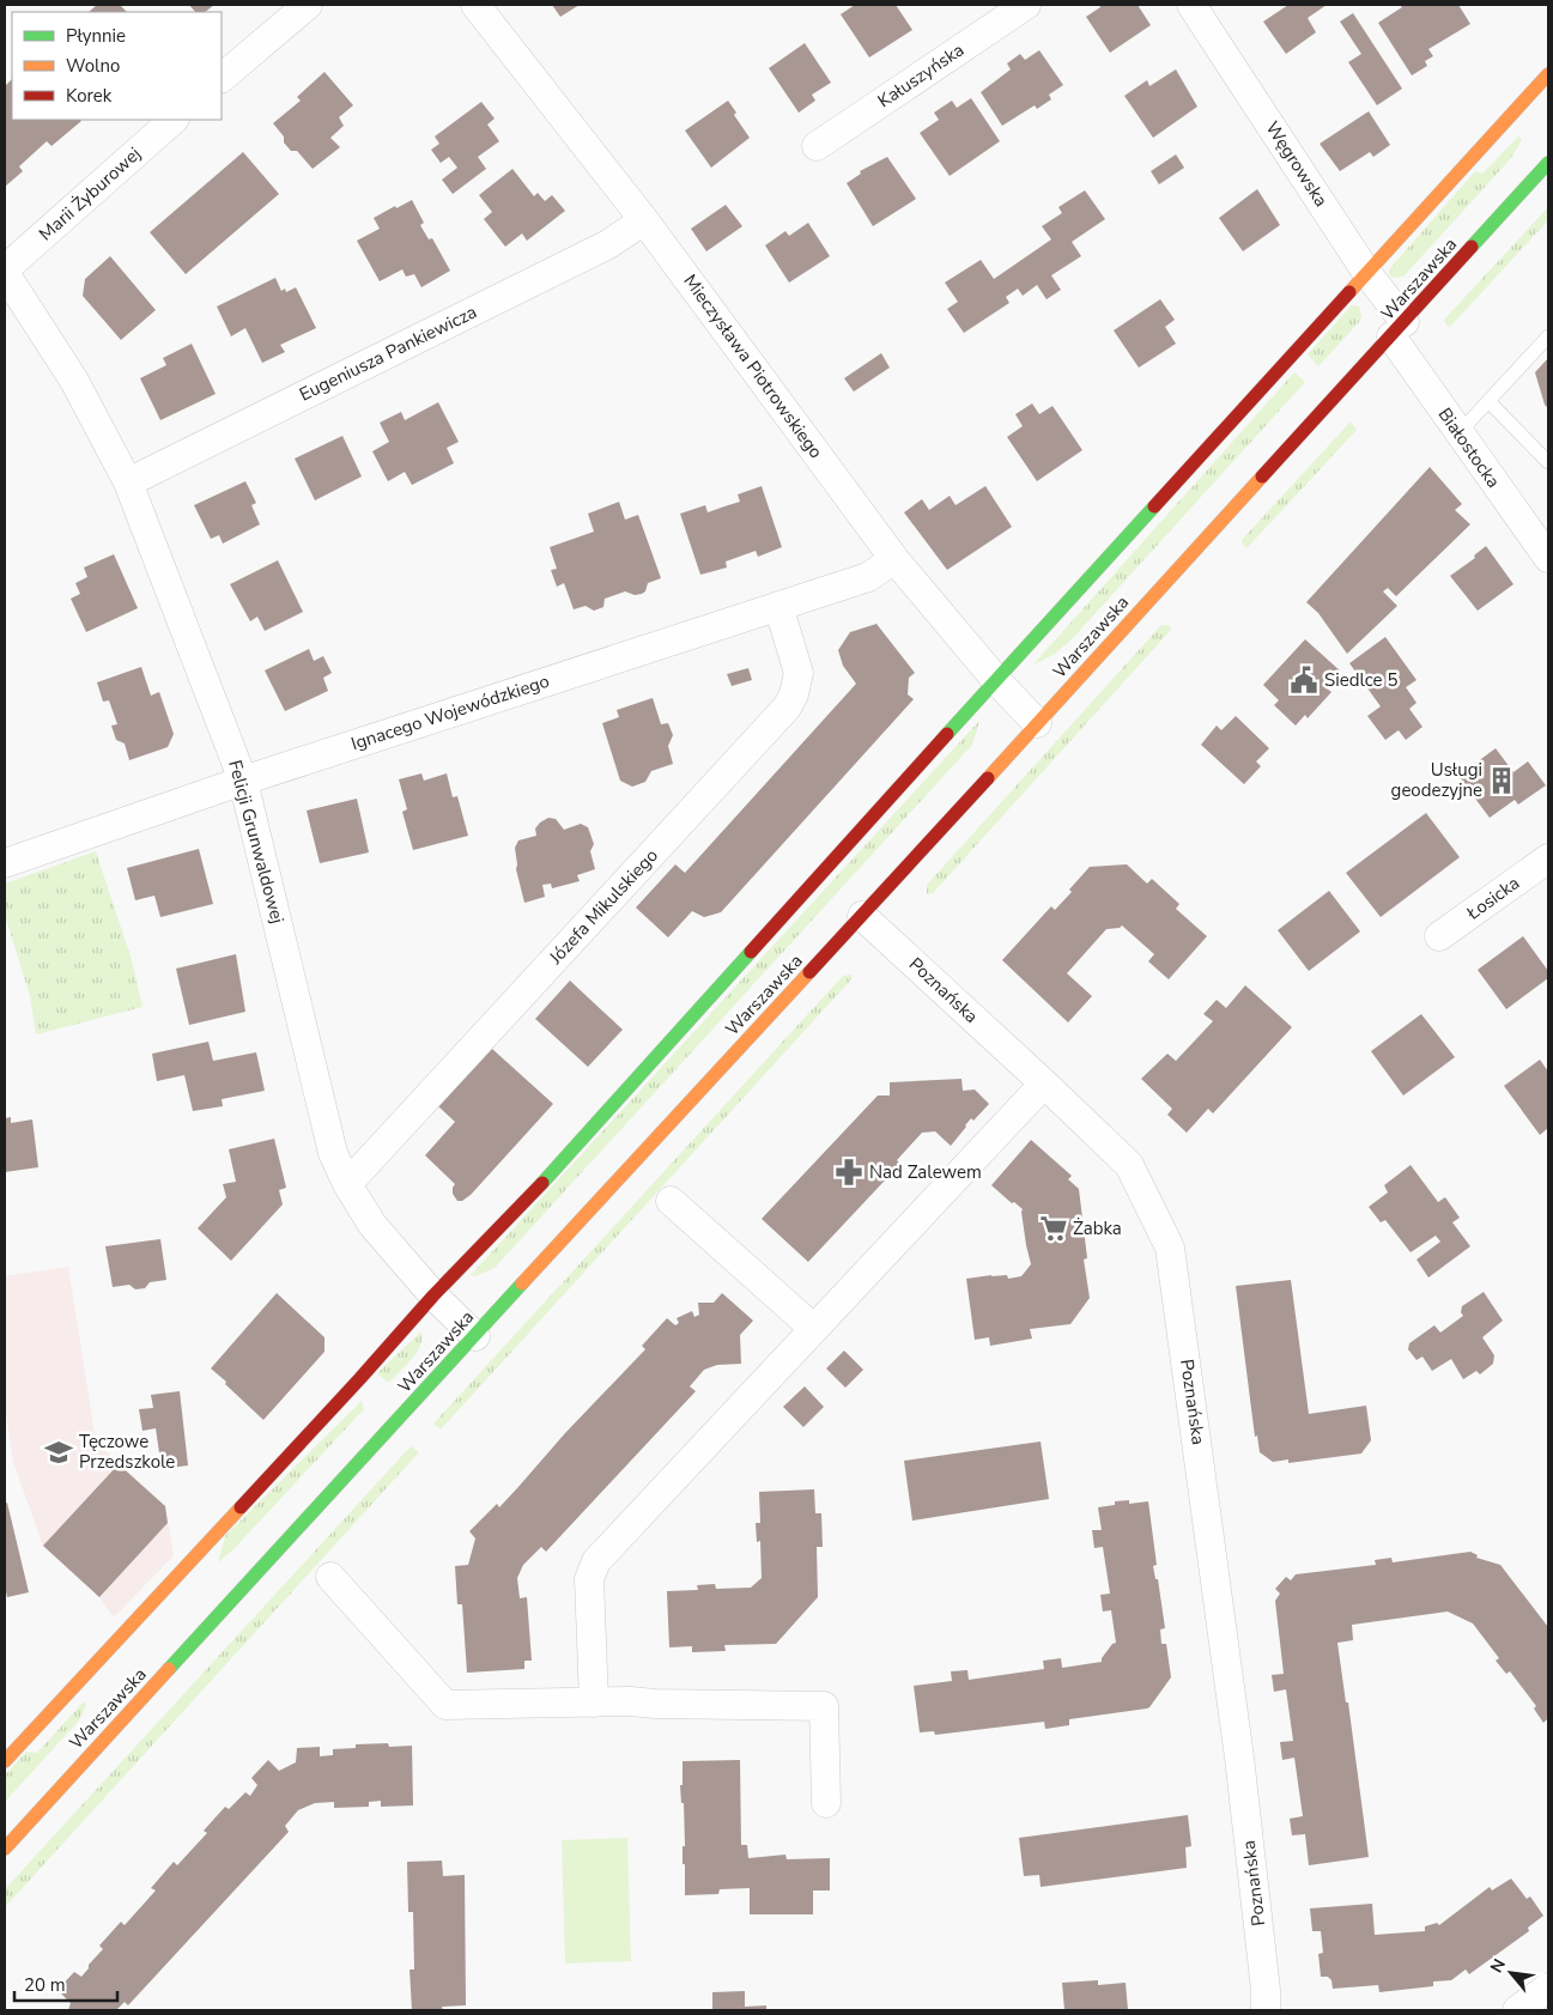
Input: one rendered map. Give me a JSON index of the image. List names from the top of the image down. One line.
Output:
{"streets":{"street":["Kałuszyńska","Węgrowska","Marii Żyburowej","Warszawska","Eugeniusza Pankiewicza","Mieczysława Piotrowskiego","Białostocka","Ignacego Wojewódzkiego","Felicji Grunwaldowej","Łosicka","Józefa Mikulskiego","Poznańska"]},"crossings":[["Węgrowska","Warszawska"],["Węgrowska","Białostocka"],["Marii Żyburowej","Felicji Grunwaldowej"],["Warszawska","Mieczysława Piotrowskiego"],["Warszawska","Białostocka"],["Warszawska","Felicji Grunwaldowej"],["Warszawska","Poznańska"],["Eugeniusza Pankiewicza","Mieczysława Piotrowskiego"],["Eugeniusza Pankiewicza","Felicji Grunwaldowej"],["Mieczysława Piotrowskiego","Ignacego Wojewódzkiego"],["Ignacego Wojewódzkiego","Felicji Grunwaldowej"],["Ignacego Wojewódzkiego","Józefa Mikulskiego"],["Felicji Grunwaldowej","Józefa Mikulskiego"]],"places":{"public building":["Siedlce 5"],"building":["Usługi geodezyjne"],"pharmacy":["Nad Zalewem"],"supermarket":["Żabka"],"school or university":["Tęczowe Przedszkole"]},"legend":["Płynnie","Wolno","Korek"],"scale_bar":"20 m","north":"top left"}
